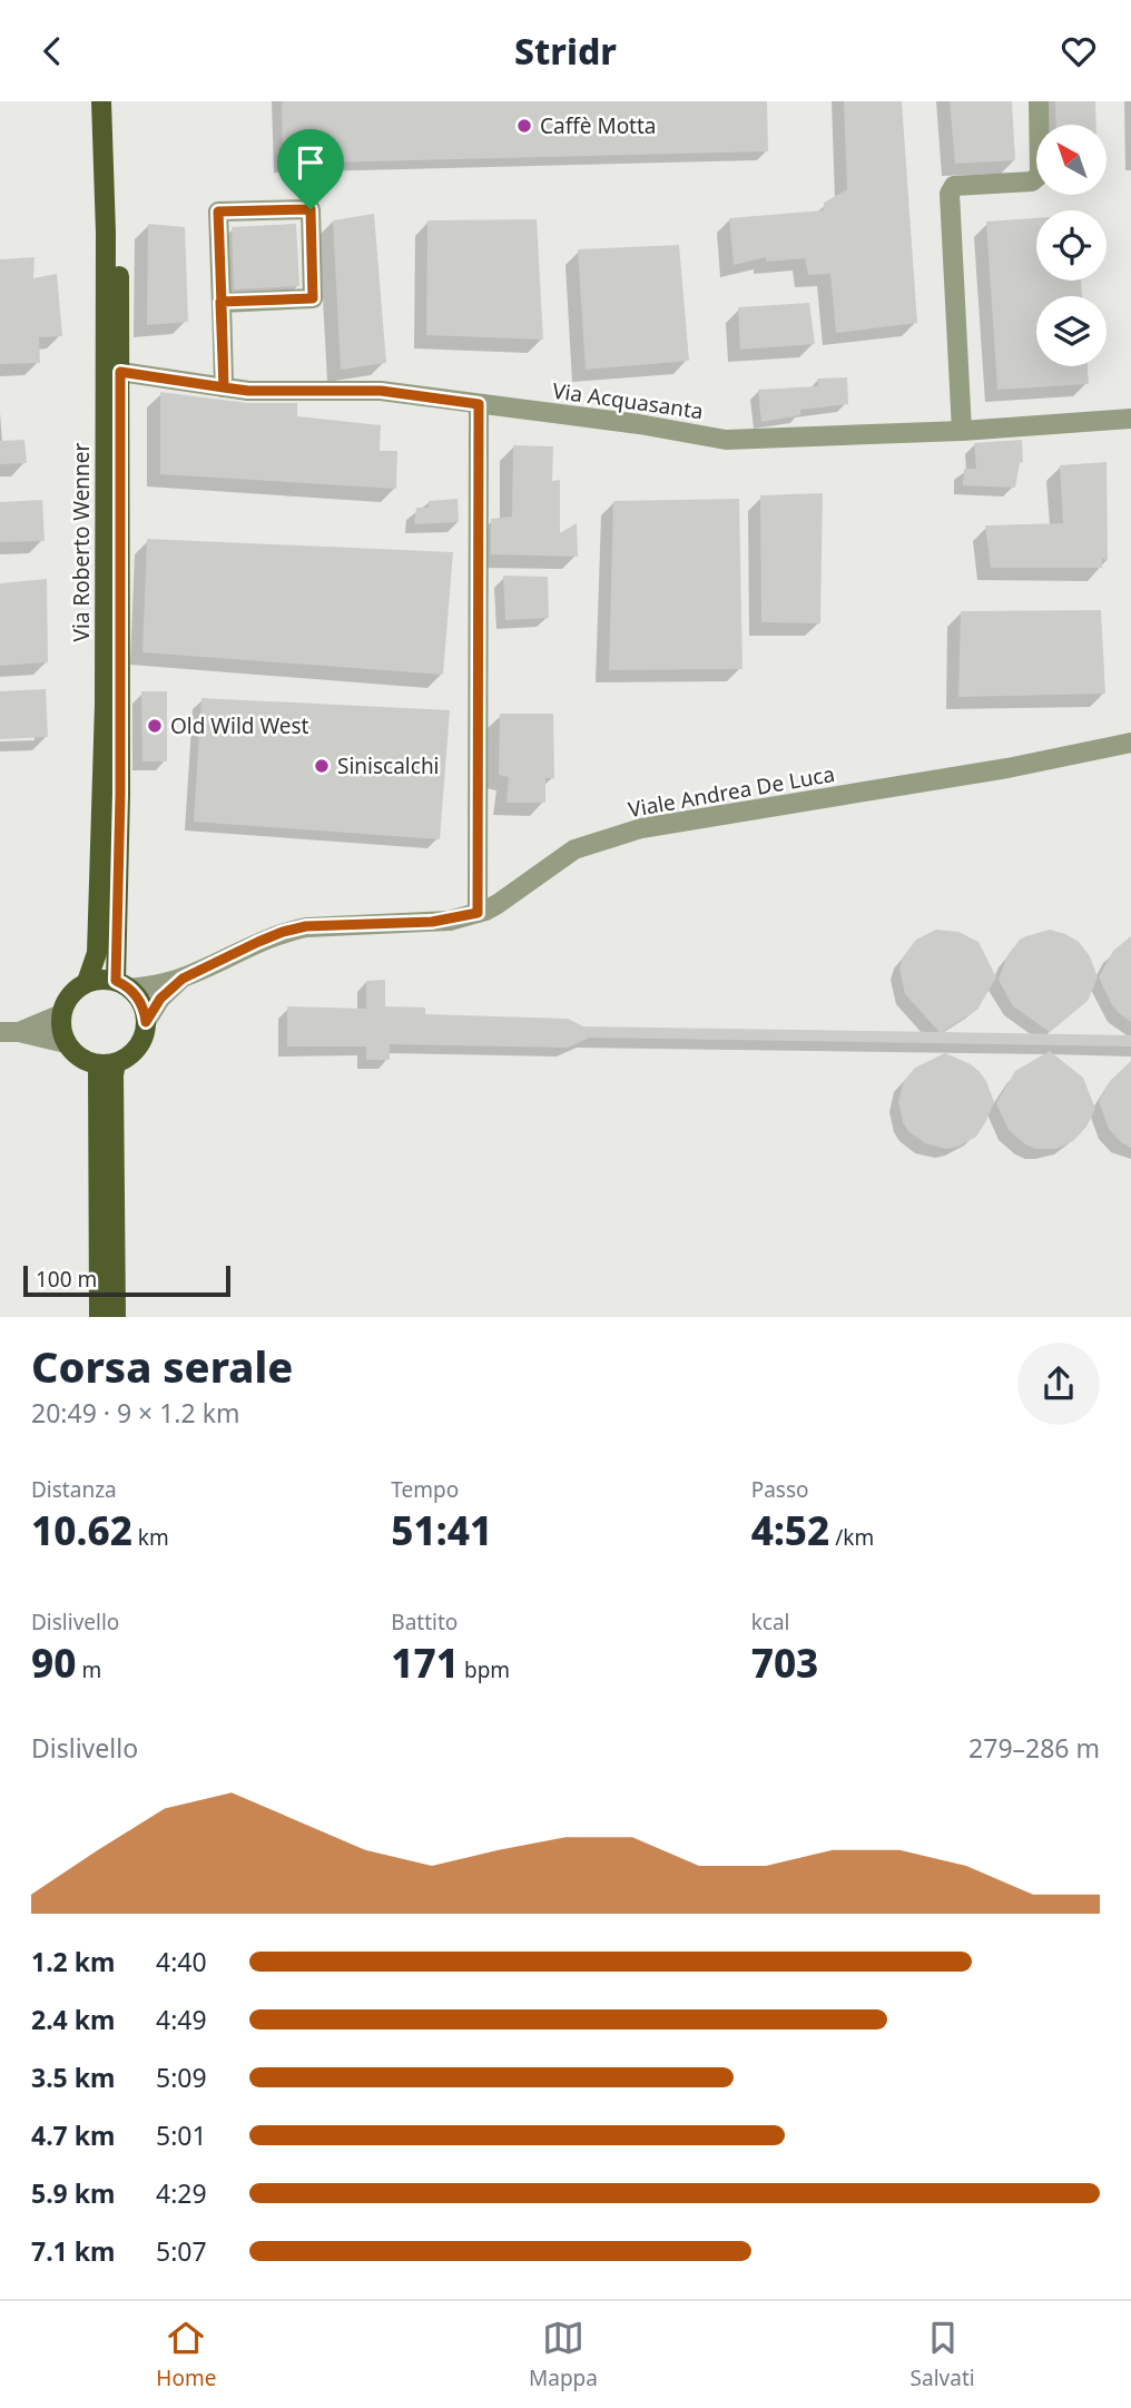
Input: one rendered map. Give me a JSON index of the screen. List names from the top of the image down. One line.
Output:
{"streets":{"main road":["Via Roberto Wenner"],"street":["Via Acquasanta","Viale Andrea De Luca"]},"crossings":[["Via Acquasanta","Via Roberto Wenner"]],"places":["Caffè Motta","Old Wild West","Siniscalchi"],"scale_bar":"100 m","north":"top left","page":{"header":"Stridr","scale":"100 m","heading":["Corsa serale","20:49 · 9 × 1.2 km"],"stats":[["Distanza","10.62 km"],["Tempo","51:41"],["Passo","4:52 /km"],["Dislivello","90 m"],["Battito","171 bpm"],["kcal","703"]],"chart":["Dislivello","279–286 m"],"list":[{"name":"1.2 km","note":"4:40"},{"name":"2.4 km","note":"4:49"},{"name":"3.5 km","note":"5:09"},{"name":"4.7 km","note":"5:01"},{"name":"5.9 km","note":"4:29"},{"name":"7.1 km","note":"5:07"}],"tabs":["Home","Mappa","Salvati"]}}
